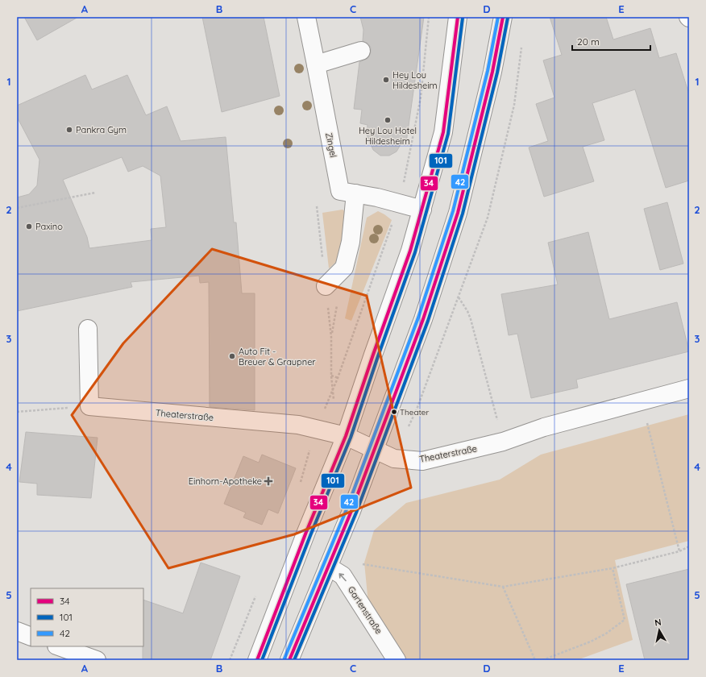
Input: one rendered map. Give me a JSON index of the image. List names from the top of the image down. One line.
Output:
{"streets":{"main road":["Zingel","Theaterstraße","Gartenstraße"]},"one_way":["Gartenstraße"],"places":{"other":["Hey Lou Hildesheim","Hey Lou Hotel Hildesheim","Pankra Gym","Paxino","Auto Fit - Breuer & Graupner","Theater"],"health":["Einhorn-Apotheke"]},"lines":["transit line 34","transit line 42","transit line 101"],"legend":["34","101","42"],"scale_bar":"20 m","north":"top","grid":{"columns":["A","B","C","D","E"],"rows":["1","2","3","4","5"]}}
